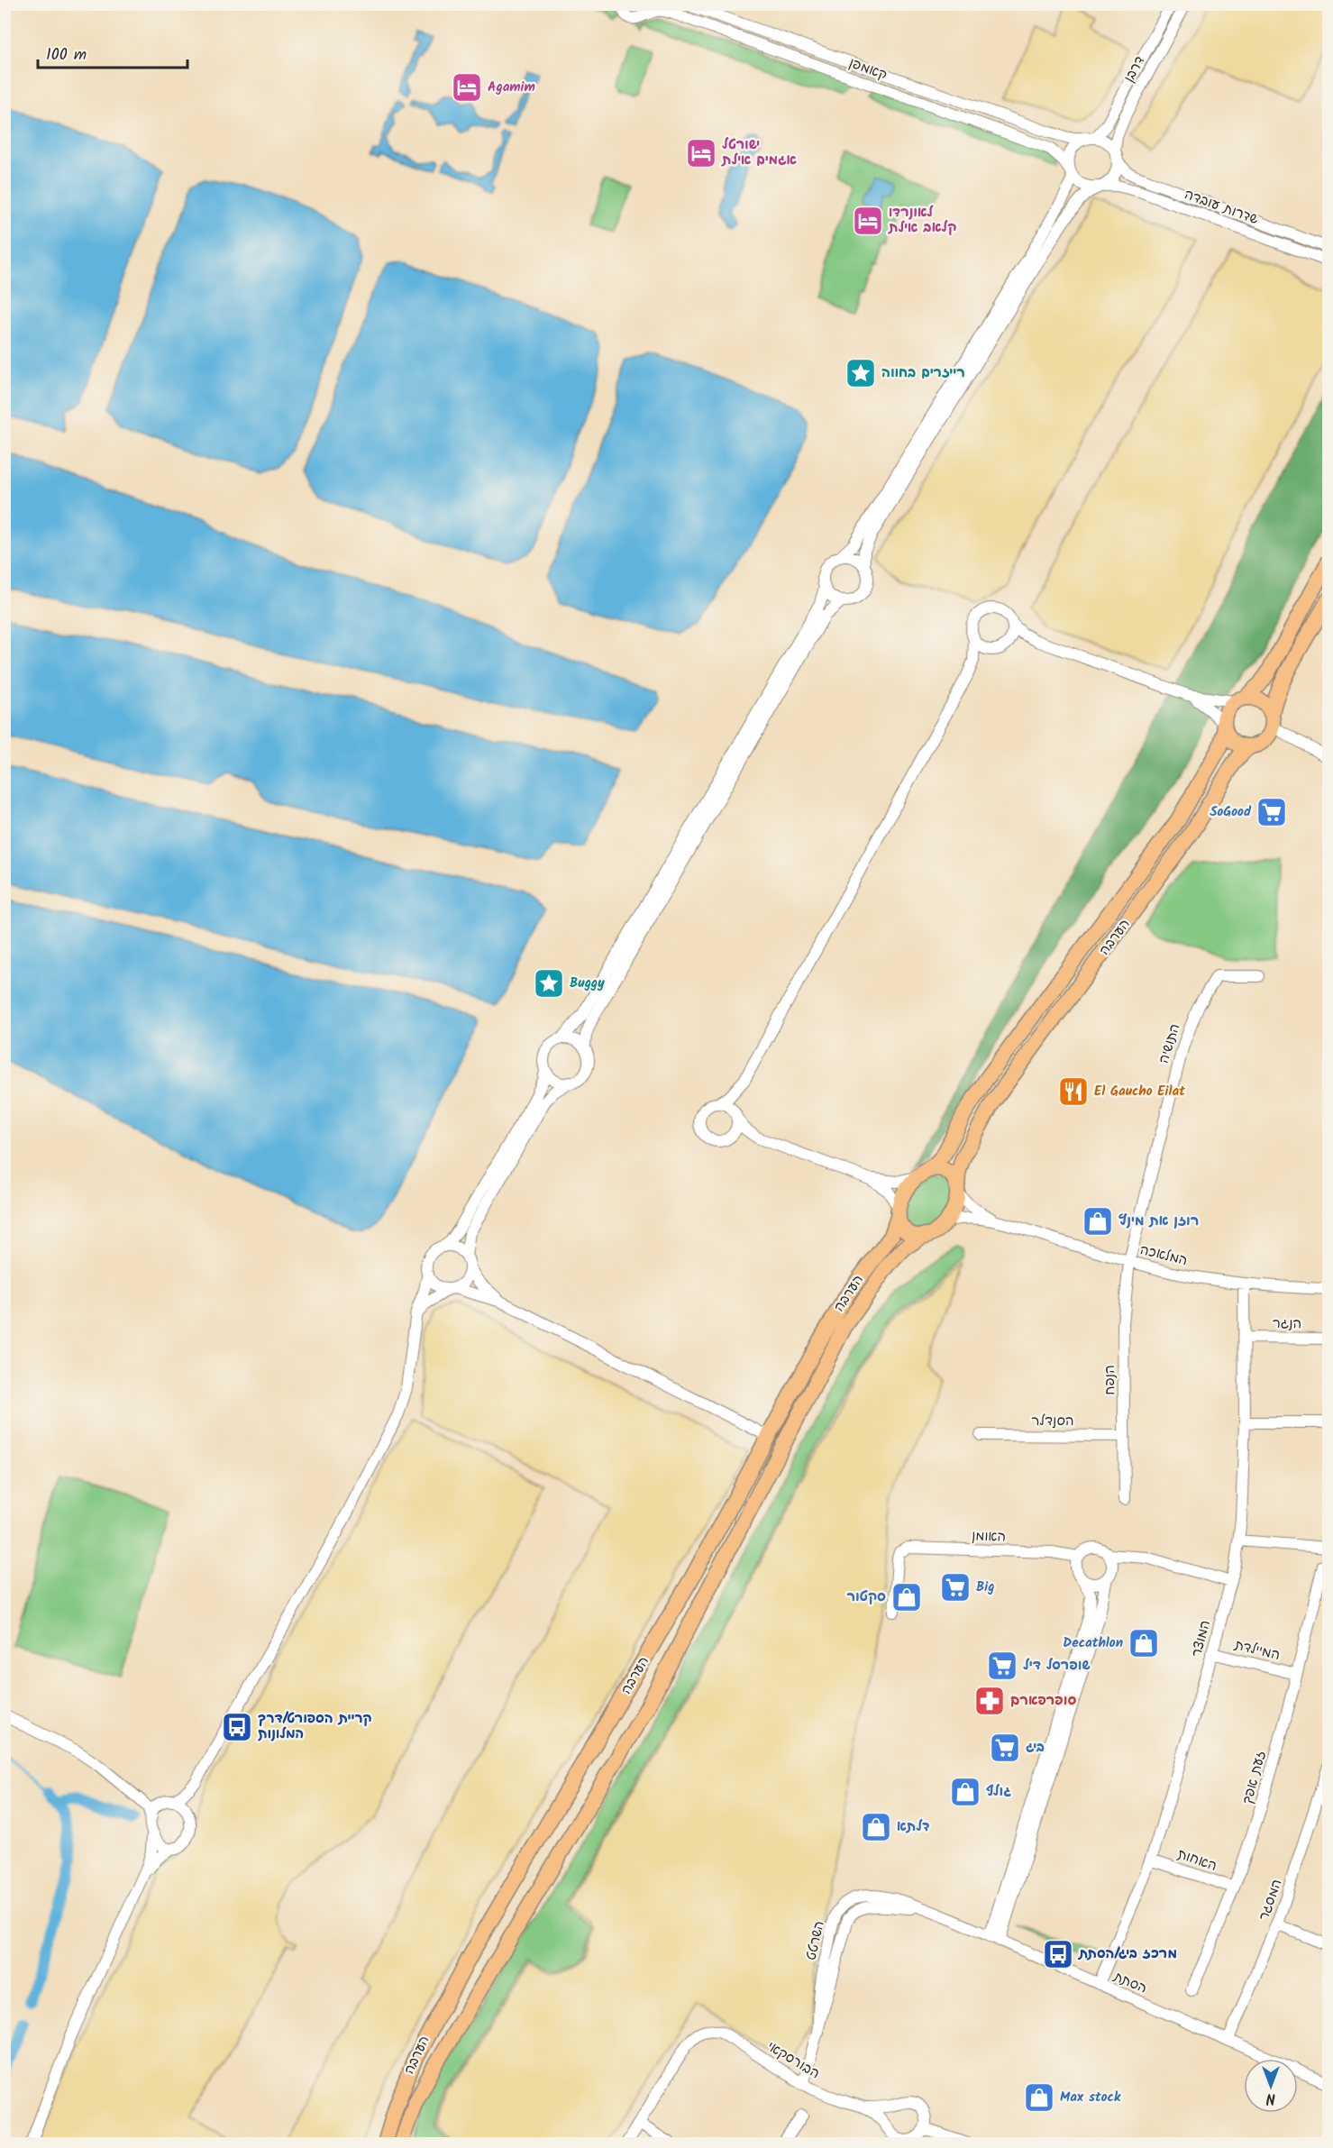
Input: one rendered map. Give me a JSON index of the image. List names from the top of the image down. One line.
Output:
{"streets":{"highway":["הערבה"],"street":["קאמפן","דרבן","שדרות עובדה","התושיה","המלאכה","הנגר","הנפח","הסנדלר","האומן","המוצר","המיילדת","זעת אפך","האחות","המסגר","השרטט","הסתת","הבורסקאי"]},"crossings":[["קאמפן","דרבן"],["קאמפן","שדרות עובדה"],["דרבן","שדרות עובדה"],["הערבה","המלאכה"],["התושיה","המלאכה"],["התושיה","הנפח"],["המלאכה","הנפח"],["המלאכה","המוצר"],["הנגר","המוצר"],["הנפח","הסנדלר"],["המוצר","המיילדת"],["המוצר","האחות"],["המוצר","הסתת"],["המיילדת","זעת אפך"],["זעת אפך","האחות"],["המסגר","הסתת"],["השרטט","הסתת"],["השרטט","הבורסקאי"]],"places":{"hotel":["Agamim","ישורטל אגמים אילת","לאונרדו קלאב אילת"],"place":["רייזרים בחווה","Buggy"],"supermarket":["SoGood","Big","שופרסל דיל","ביג"],"restaurant":["El Gaucho Eilat"],"shop":["רוזן את מינץ","סקטור","Decathlon","גולף","דלתא","Max stock"],"pharmacy":["סופרפארם"],"bus stop":["קריית הספורט/דרך המלונות","מרכז ביג/הסתת"]},"scale_bar":"100 m","north":"bottom"}
